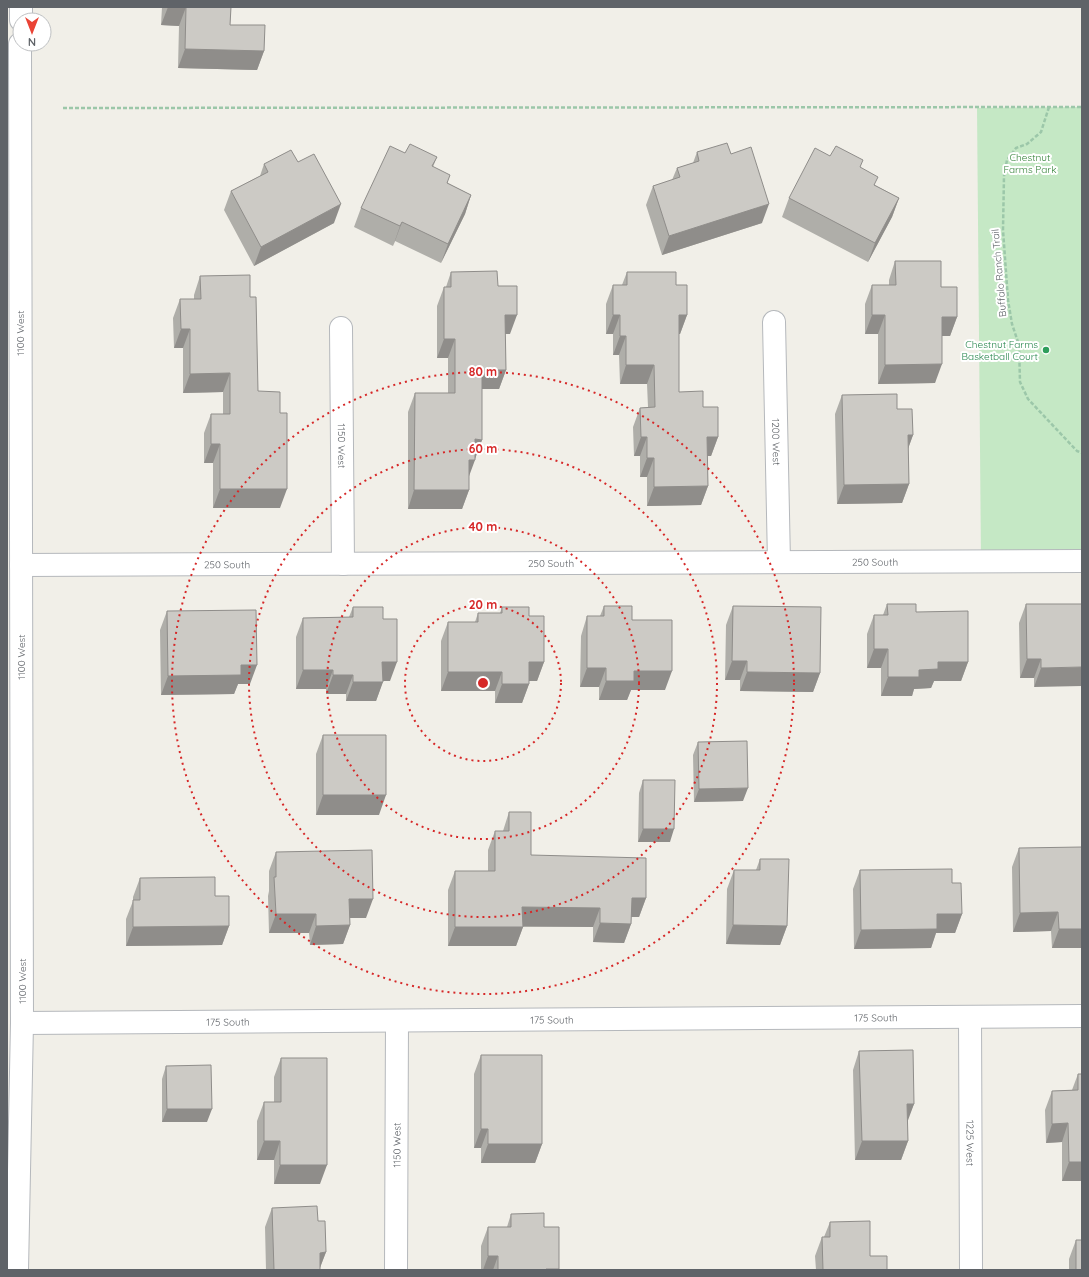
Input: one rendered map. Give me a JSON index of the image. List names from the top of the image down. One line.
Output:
{"streets":{"street":["1100 West","1200 West","1150 West","250 South","175 South","1225 West"],"path":["Buffalo Ranch Trail"]},"crossings":[["1100 West","250 South"],["1100 West","175 South"],["1200 West","250 South"],["1150 West","250 South"],["1150 West","175 South"],["175 South","1225 West"]],"parks":["Chestnut Farms Park"],"places":["Chestnut Farms Basketball Court"],"north":"bottom","rings":["80 m","60 m","40 m","20 m"]}
